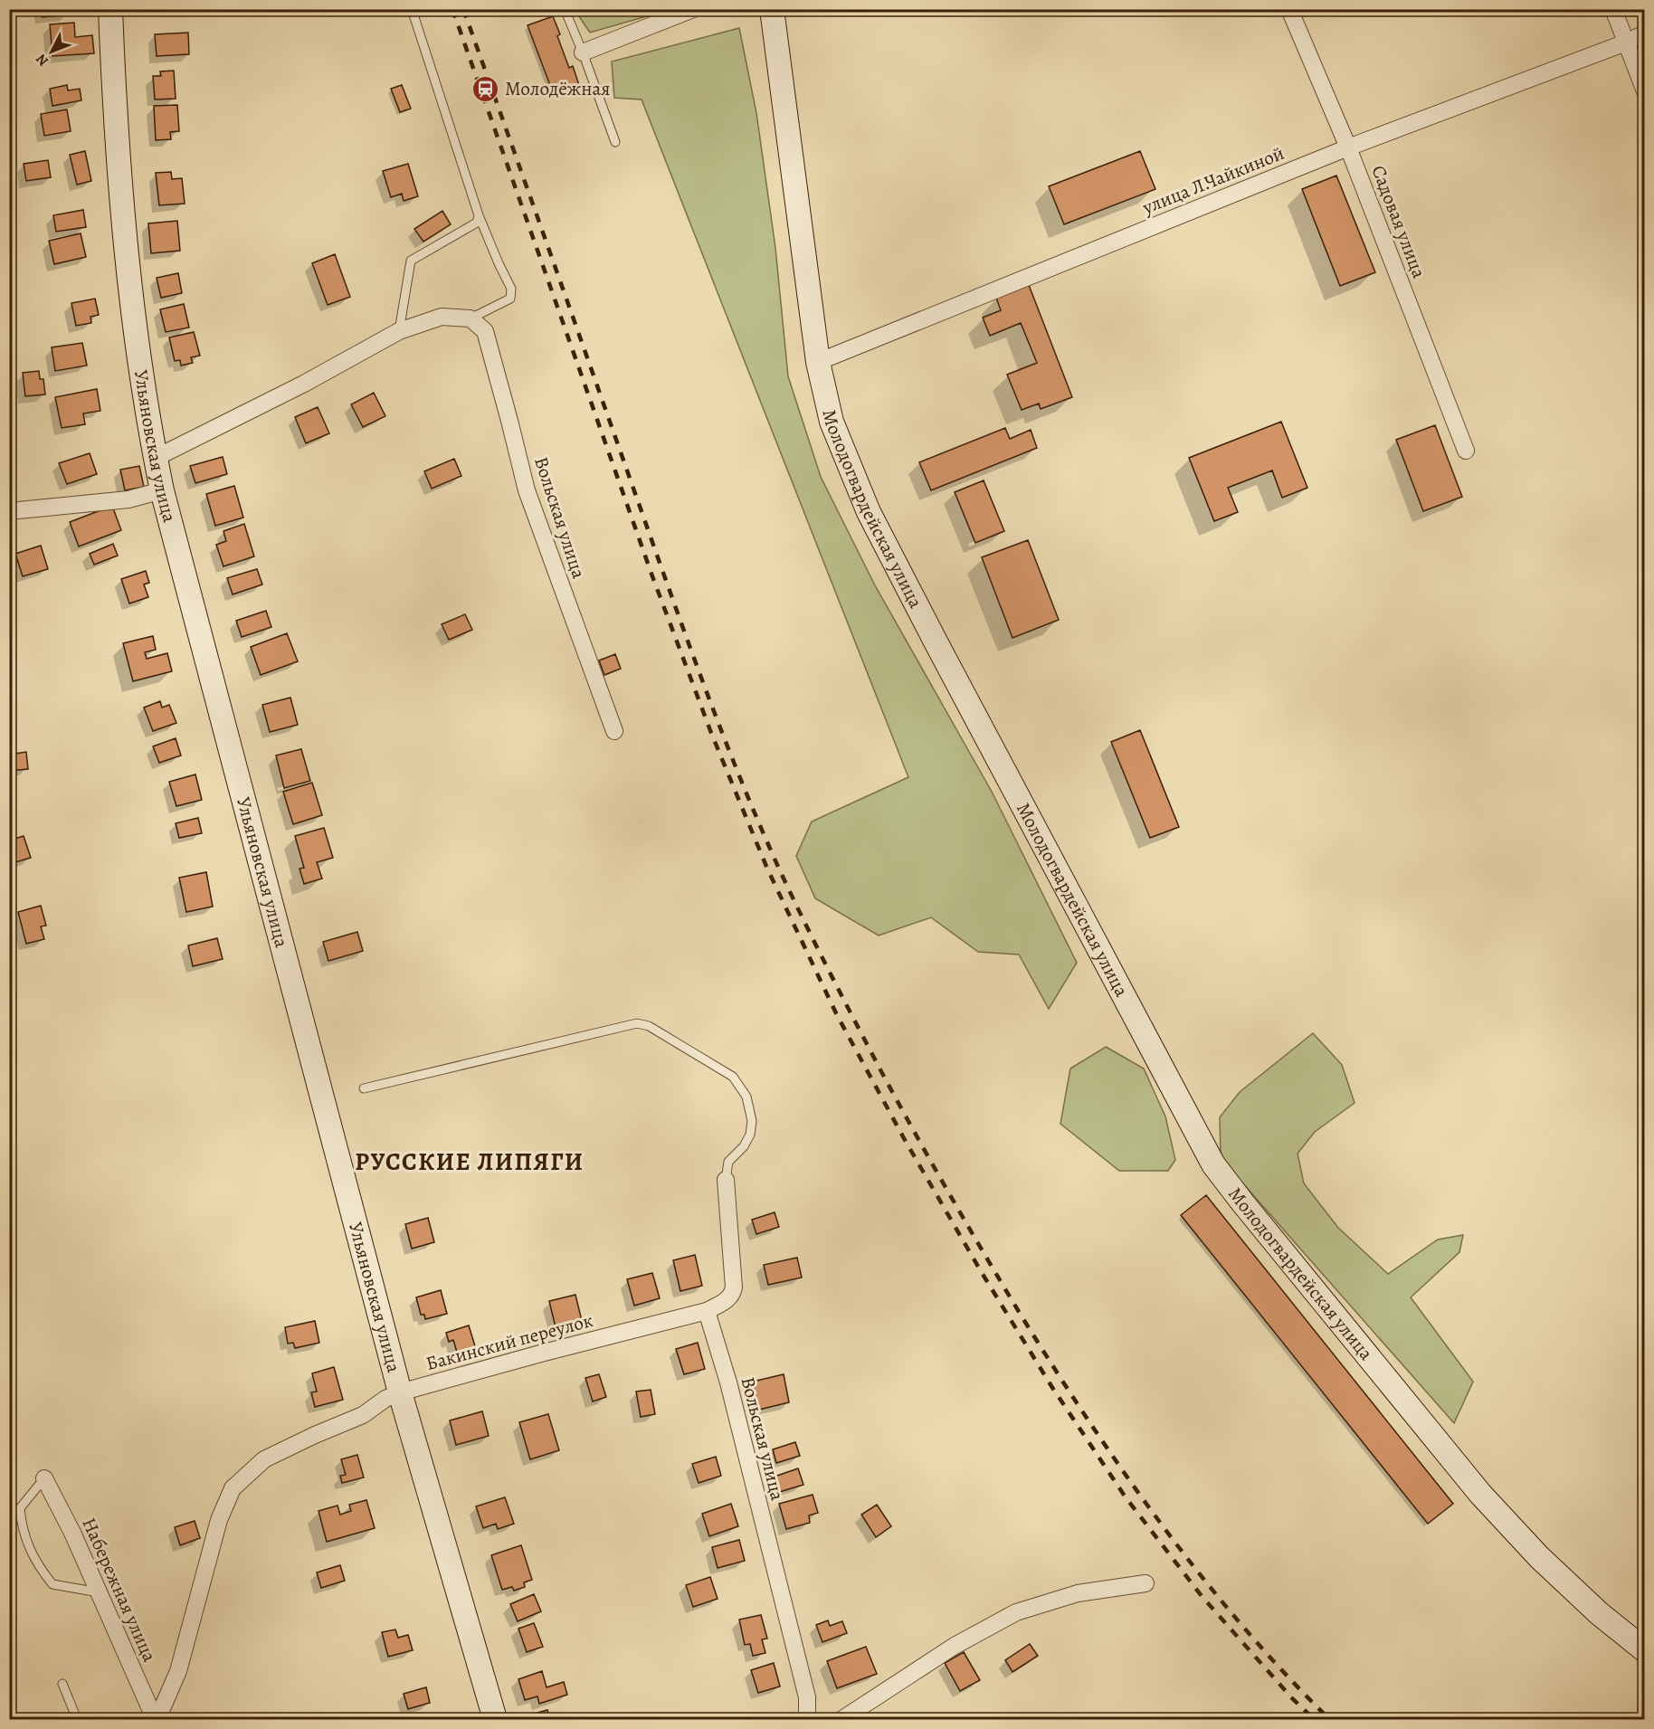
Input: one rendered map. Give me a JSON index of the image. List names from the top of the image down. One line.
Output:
{"streets":{"street":["улица Л.Чайкиной","Садовая улица","Ульяновская улица","Молодогвардейская улица","Вольская улица","Бакинский переулок","Набережная улица"]},"crossings":[["улица Л.Чайкиной","Садовая улица"],["улица Л.Чайкиной","Молодогвардейская улица"],["Ульяновская улица","Бакинский переулок"],["Вольская улица","Бакинский переулок"],["Бакинский переулок","Набережная улица"]],"districts":["РУССКИЕ ЛИПЯГИ"],"places":{"station":["Молодёжная"]},"north":"bottom left"}
